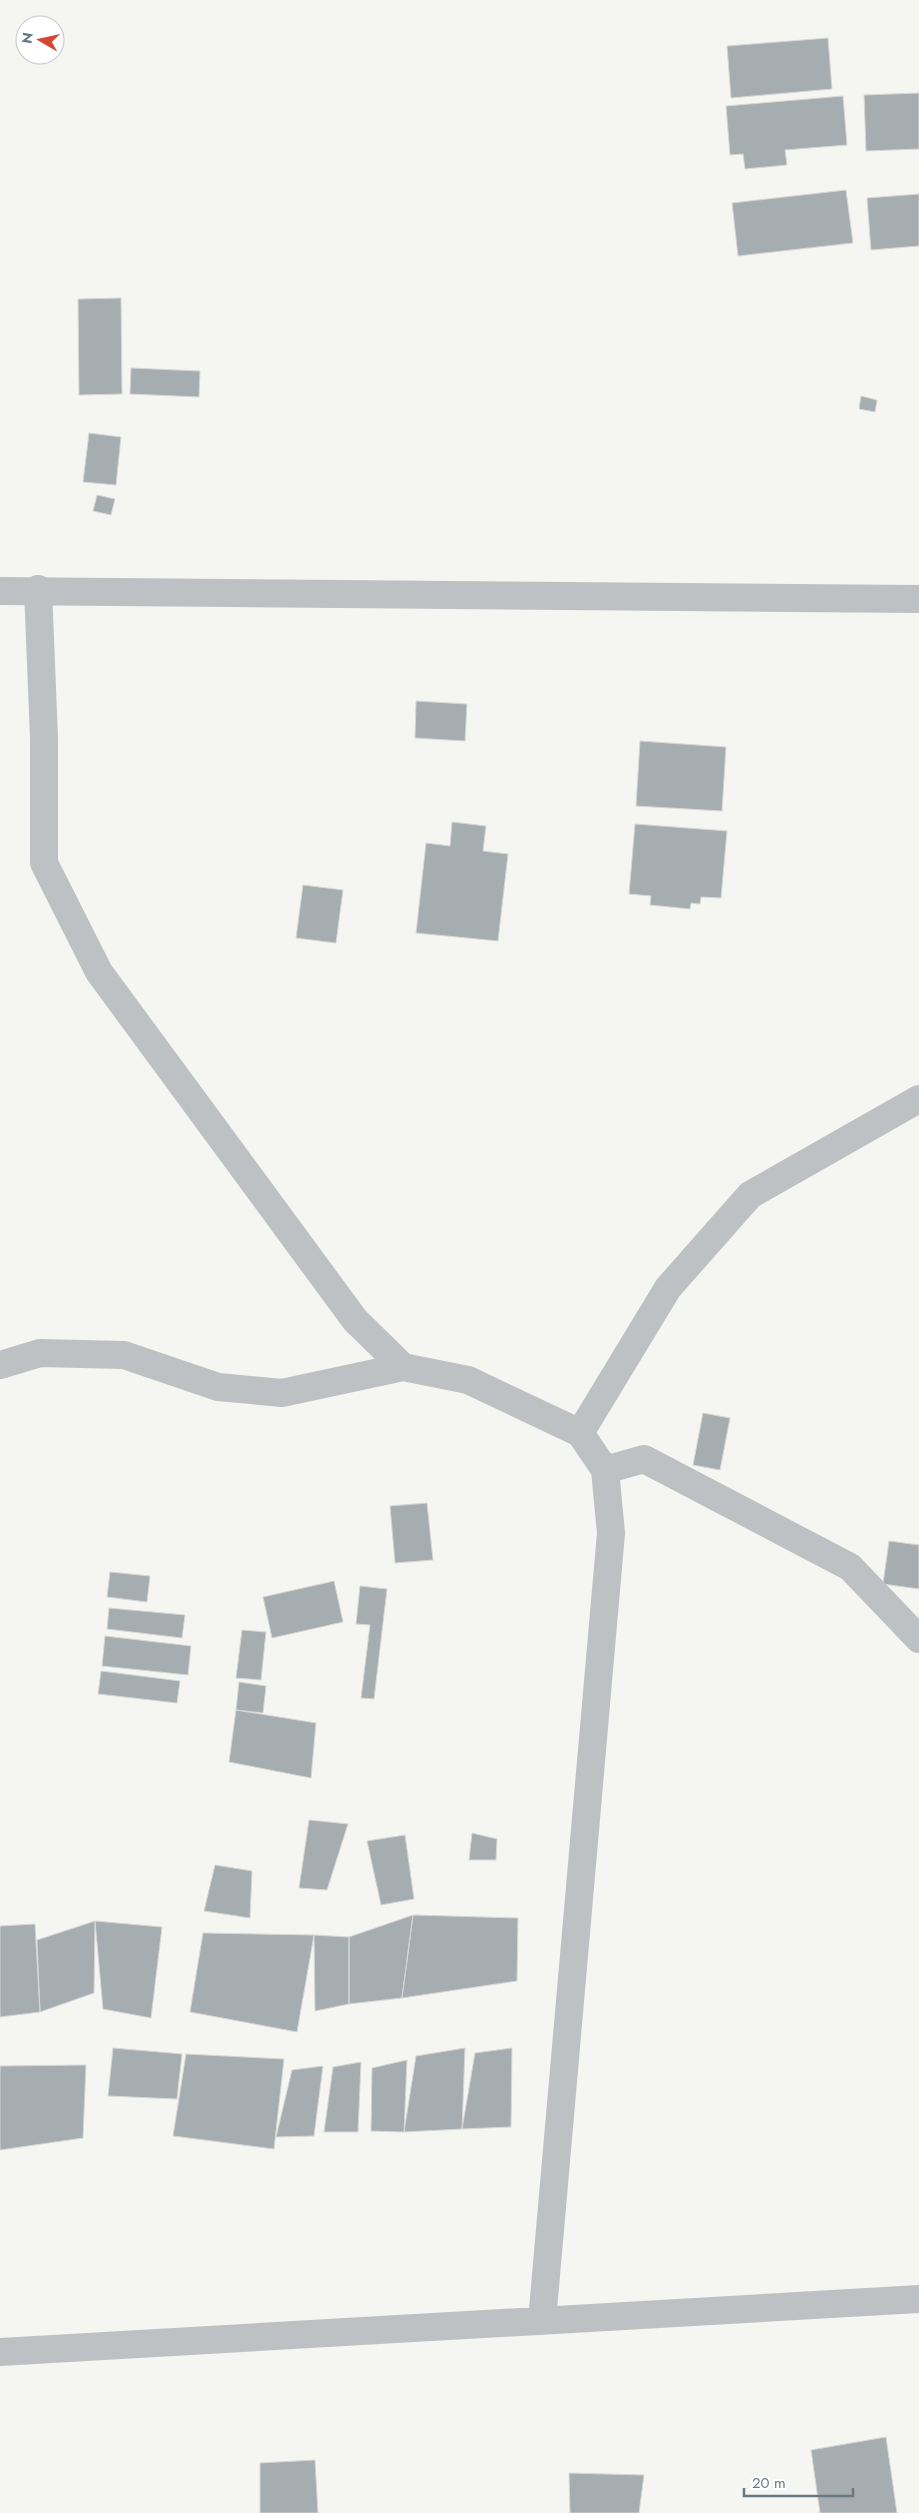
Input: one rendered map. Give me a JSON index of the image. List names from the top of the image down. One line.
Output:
{"scale_bar":"20 m","north":"left"}
